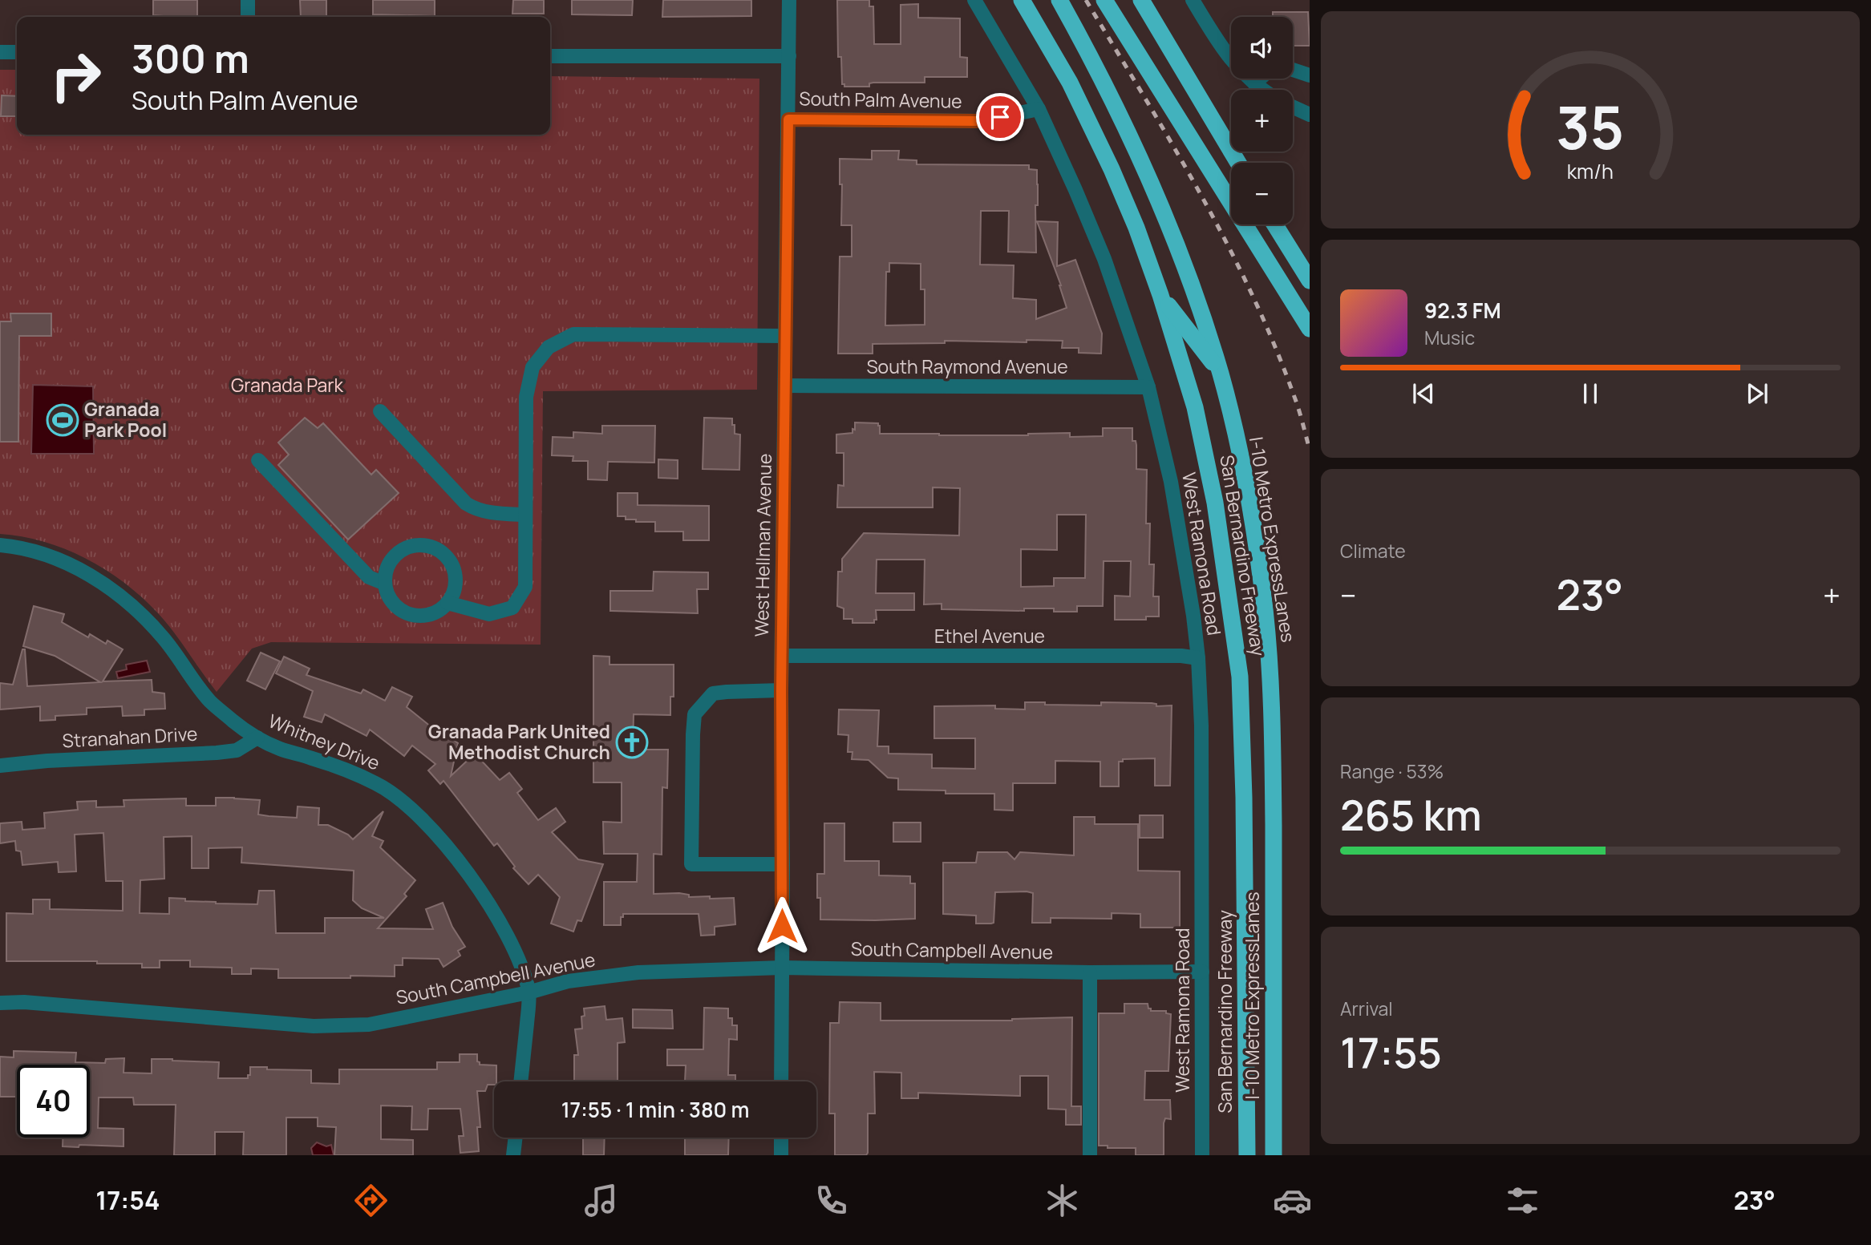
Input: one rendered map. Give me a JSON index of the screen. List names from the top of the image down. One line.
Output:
{"streets":{"highway":["I-10 Metro ExpressLanes","San Bernardino Freeway"],"street":["South Palm Avenue","South Raymond Avenue","West Hellman Avenue","West Ramona Road","Ethel Avenue","Stranahan Drive","Whitney Drive","South Campbell Avenue"]},"crossings":[["South Palm Avenue","West Hellman Avenue"],["South Palm Avenue","West Ramona Road"],["South Raymond Avenue","West Hellman Avenue"],["South Raymond Avenue","West Ramona Road"],["West Hellman Avenue","Ethel Avenue"],["West Hellman Avenue","South Campbell Avenue"],["West Ramona Road","Ethel Avenue"],["West Ramona Road","South Campbell Avenue"],["Stranahan Drive","Whitney Drive"],["Whitney Drive","South Campbell Avenue"]],"parks":["Granada Park"],"places":{"sports":["Granada Park Pool"],"church":["Granada Park United Methodist Church"]},"page":{"map_buttons":["+","−"],"turn":["300 m","South Palm Avenue"],"song":["92.3 FM","Music"],"tile":["Climate",["Range · 53%","265 km"],["Arrival","17:55"]],"heat":["−","23°","+"],"limit":"40","trip":"17:55 · 1 min · 380 m","tabs":["17:54","23°"],"gauge":["35","km/h"]}}
